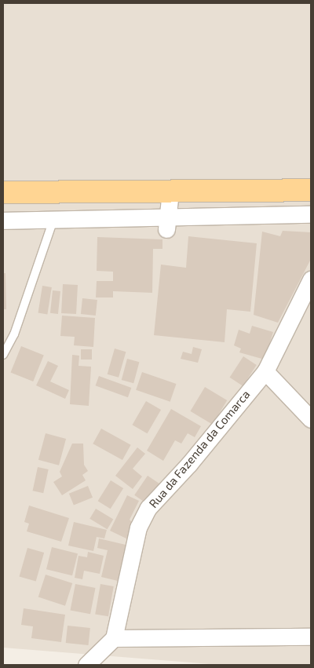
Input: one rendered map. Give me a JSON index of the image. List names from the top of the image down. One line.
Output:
{"streets":{"street":["Rua da Fazenda da Comarca"]}}
